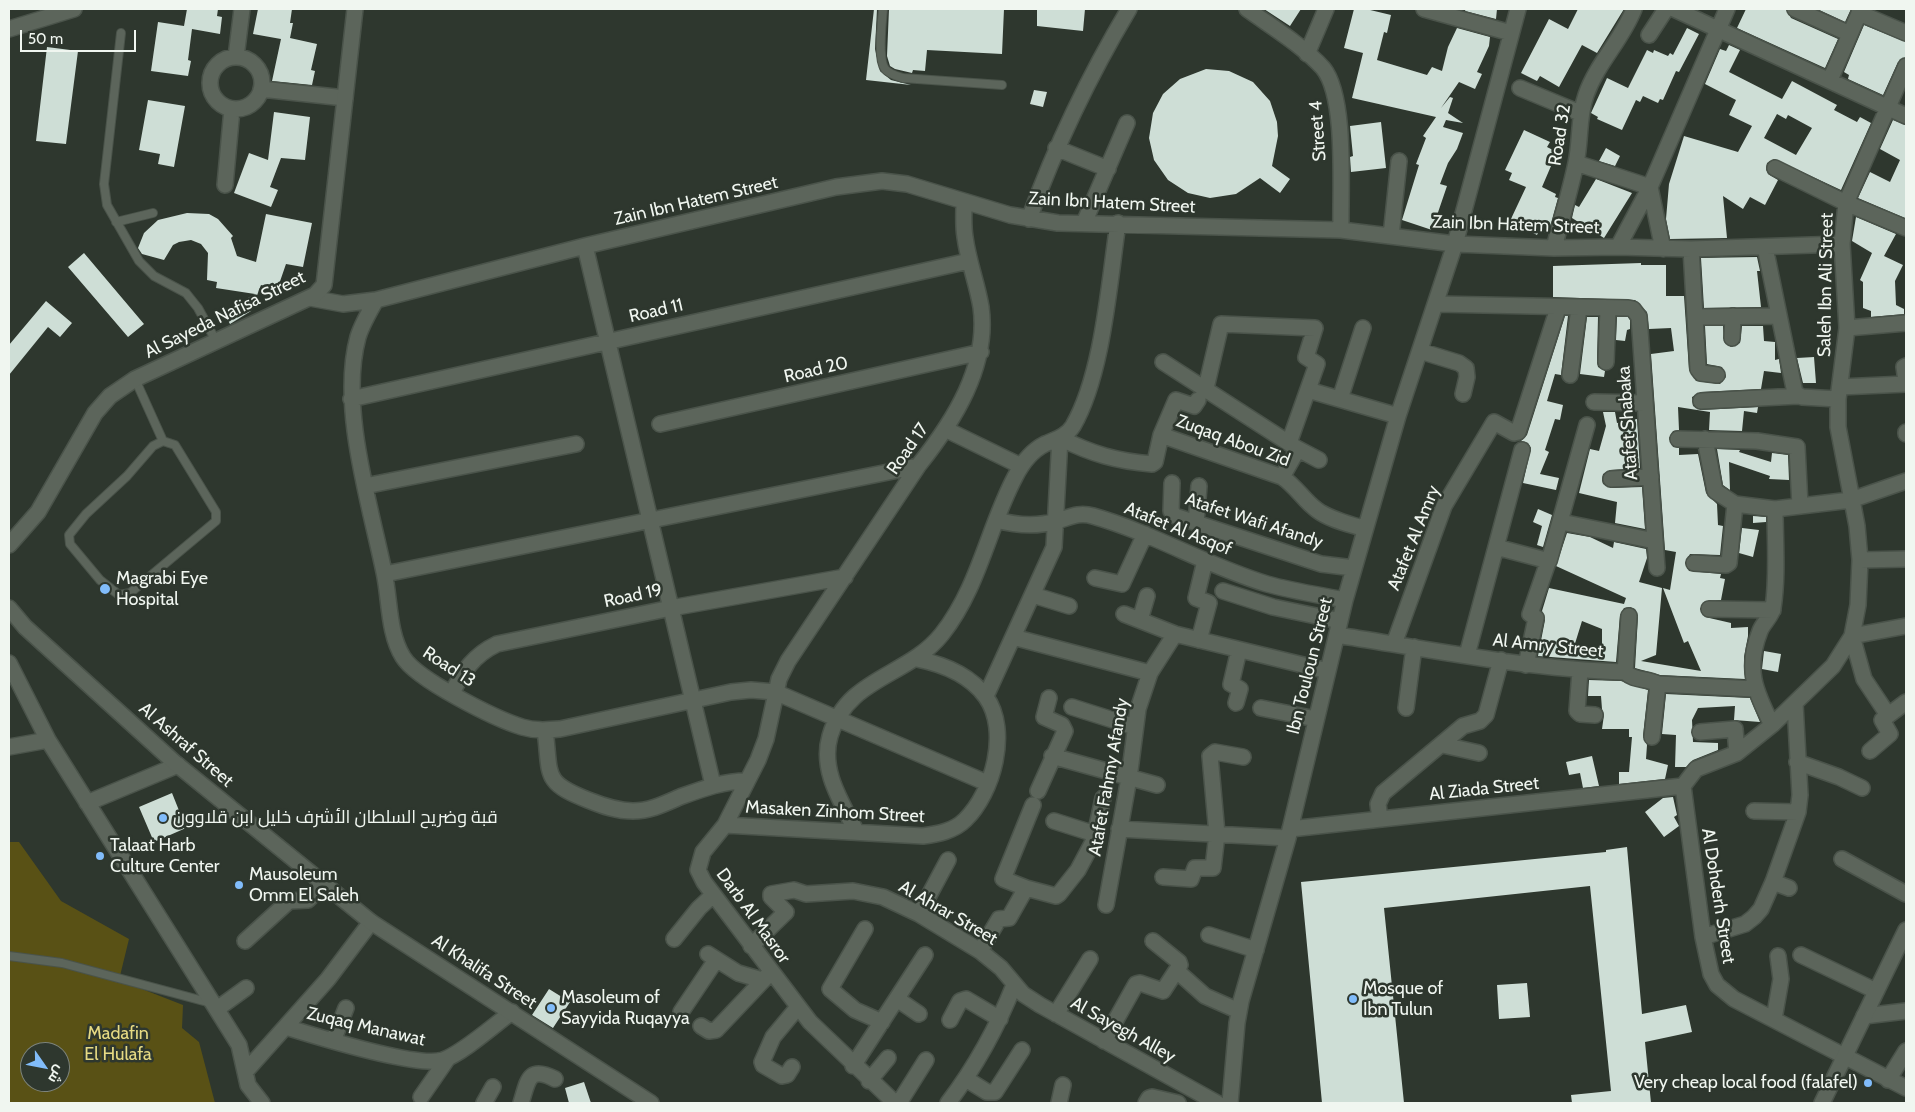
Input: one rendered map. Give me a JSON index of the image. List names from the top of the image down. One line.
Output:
{"streets":{"street":["Street 4","Road 32","Zain Ibn Hatem Street","Saleh Ibn Ali Street","Road 11","Al Sayeda Nafisa Street","Road 20","Atafet Shabaka","Zuqaq Abou Zid","Road 17","Atafet Wafi Afandy","Atafet Al Asqof","Atafet Al Amry","Road 19","Al Amry Street","Ibn Touloun Street","Road 13","Al Ashraf Street","Atafet Fahmy Afandy","Al Ziada Street","Masaken Zinhom Street","Al Dohderh Street","Al Ahrar Street","Darb Al Masror","Al Khalifa Street","Zuqaq Manawat","Al Sayegh Alley"]},"crossings":[["Street 4","Zain Ibn Hatem Street"],["Road 32","Zain Ibn Hatem Street"],["Zain Ibn Hatem Street","Saleh Ibn Ali Street"],["Zain Ibn Hatem Street","Al Sayeda Nafisa Street"],["Zain Ibn Hatem Street","Road 17"],["Zain Ibn Hatem Street","Ibn Touloun Street"],["Zain Ibn Hatem Street","Road 13"],["Road 11","Road 17"],["Road 11","Road 13"],["Road 20","Road 17"],["Zuqaq Abou Zid","Ibn Touloun Street"],["Road 17","Road 19"],["Road 17","Road 13"],["Road 17","Darb Al Masror"],["Atafet Wafi Afandy","Ibn Touloun Street"],["Atafet Al Asqof","Ibn Touloun Street"],["Atafet Al Amry","Al Amry Street"],["Road 19","Road 13"],["Al Amry Street","Ibn Touloun Street"],["Ibn Touloun Street","Al Ziada Street"],["Road 13","Masaken Zinhom Street"],["Road 13","Darb Al Masror"],["Al Ashraf Street","Al Khalifa Street"],["Atafet Fahmy Afandy","Al Ziada Street"],["Al Ziada Street","Al Dohderh Street"],["Masaken Zinhom Street","Darb Al Masror"],["Al Ahrar Street","Darb Al Masror"],["Al Ahrar Street","Al Sayegh Alley"],["Al Khalifa Street","Zuqaq Manawat"]],"parks":["Madafin El Hulafa"],"places":["Magrabi Eye Hospital","قبة وضريح السلطان الأشرف خليل ابن قلاوون","Talaat Harb Culture Center","Mausoleum Omm El Saleh","Mosque of Ibn Tulun","Masoleum of Sayyida Ruqayya","Very cheap local food (falafel)"],"scale_bar":"50 m","north":"bottom right"}
